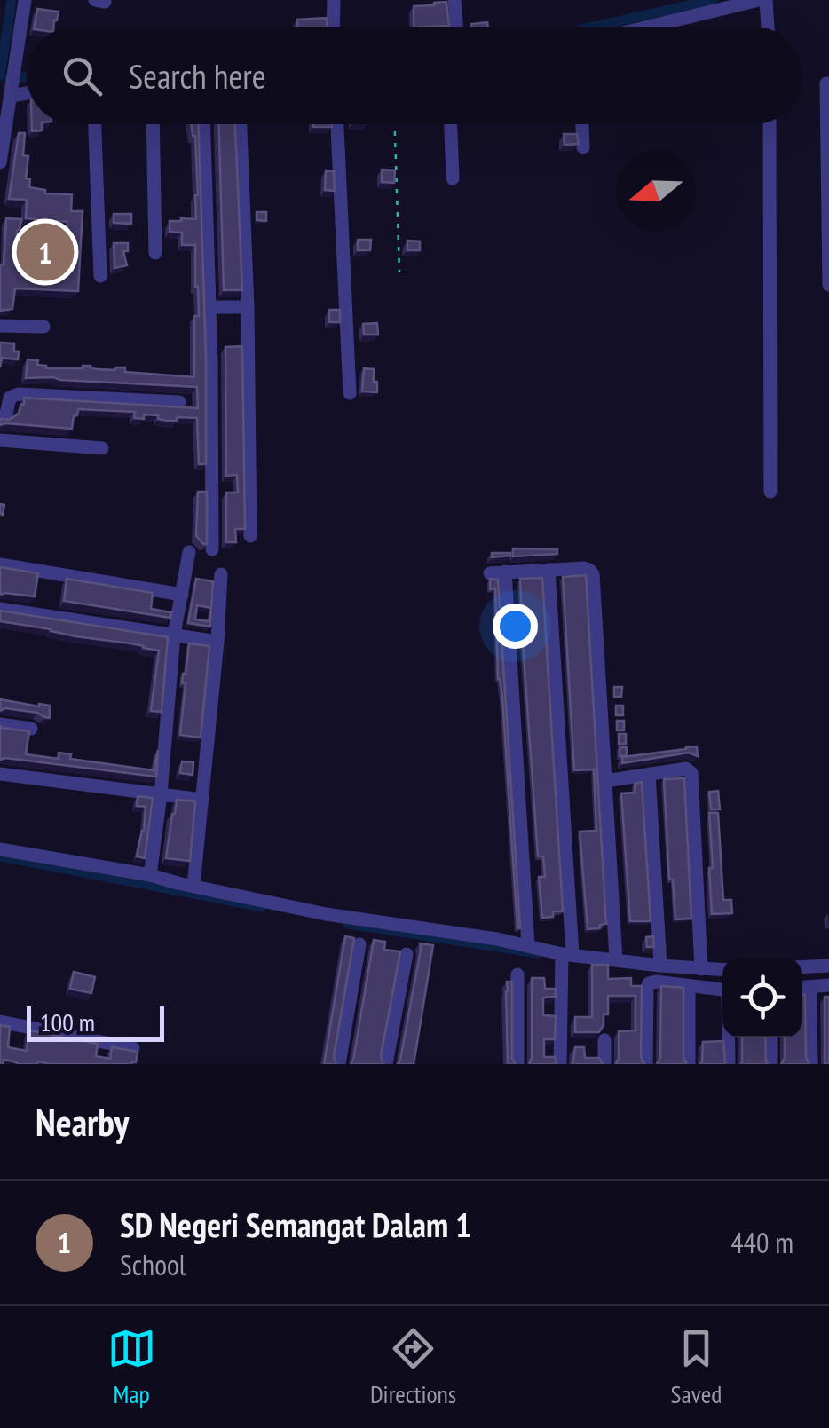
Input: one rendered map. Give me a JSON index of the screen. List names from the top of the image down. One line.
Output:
{"scale_bar":"100 m","north":"left","page":{"search":"Search here","pins":"1","scale":"100 m","heading":"Nearby","list":[{"mark":"1","name":"SD Negeri Semangat Dalam 1","note":"School","value":"440 m"}],"nav":["Map","Directions","Saved"]}}
